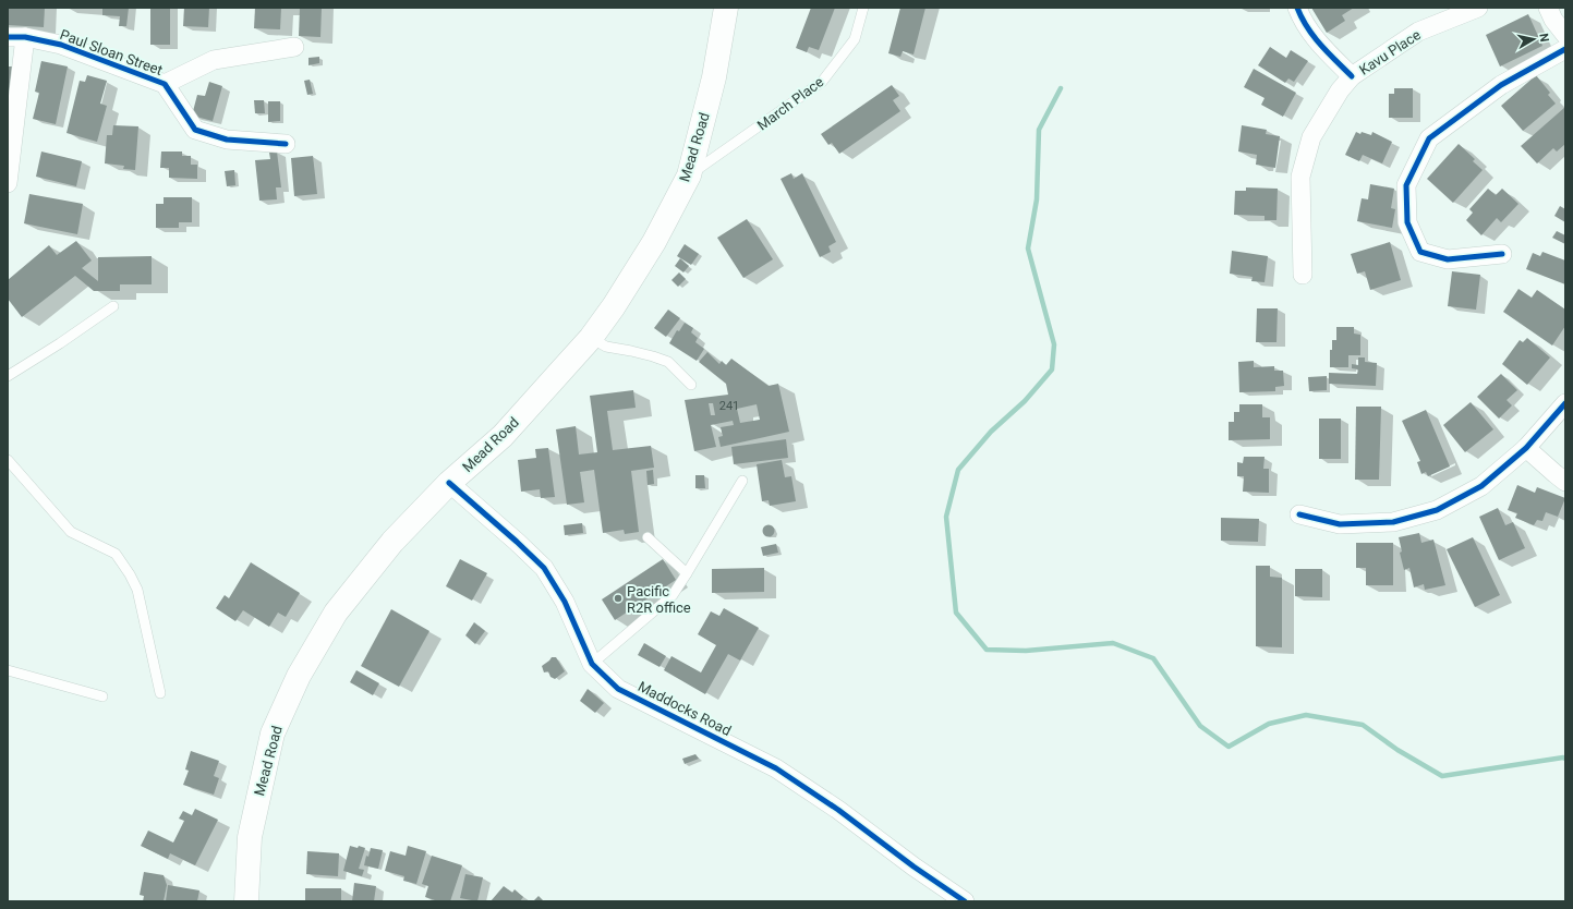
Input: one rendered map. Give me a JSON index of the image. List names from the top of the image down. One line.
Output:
{"streets":{"main road":["Mead Road"],"street":["Paul Sloan Street","Kavu Place","Maddocks Road"],"lane":["March Place"]},"crossings":[["March Place","Mead Road"],["Mead Road","Maddocks Road"]],"places":["Pacific R2R office"],"house_numbers":["241"],"north":"right"}
